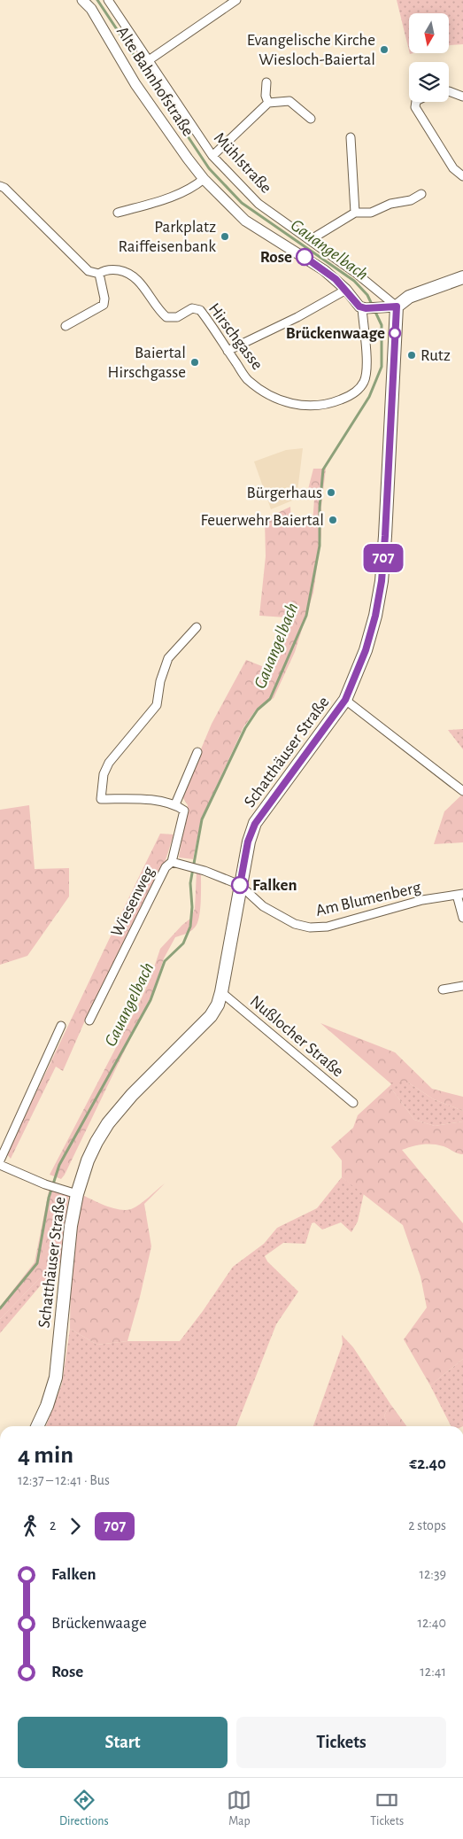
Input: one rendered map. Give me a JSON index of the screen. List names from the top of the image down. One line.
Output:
{"streets":{"main road":["Schatthäuser Straße"],"street":["Alte Bahnhofstraße","Mühlstraße","Hirschgasse","Am Blumenberg","Wiesenweg","Nußlocher Straße"]},"crossings":[["Alte Bahnhofstraße","Hirschgasse"],["Mühlstraße","Schatthäuser Straße"],["Schatthäuser Straße","Am Blumenberg"],["Schatthäuser Straße","Wiesenweg"],["Schatthäuser Straße","Nußlocher Straße"],["Am Blumenberg","Wiesenweg"]],"water":["Gauangelbach"],"places":["Evangelische Kirche Wiesloch-Baiertal","Parkplatz Raiffeisenbank","Rose","Brückenwaage","Rutz","Baiertal Hirschgasse","Bürgerhaus","Feuerwehr Baiertal","Falken"],"lines":["bus line 707"],"north":"bottom","page":{"on_map":"707","heading":["4 min","12:37 – 12:41 · Bus","€2.40"],"legs":["2","707","2 stops"],"list":[{"name":"Falken","value":"12:39"},{"name":"Brückenwaage","value":"12:40"},{"name":"Rose","value":"12:41"}],"buttons":["Start","Tickets"],"tabs":["Directions","Map","Tickets"]}}
